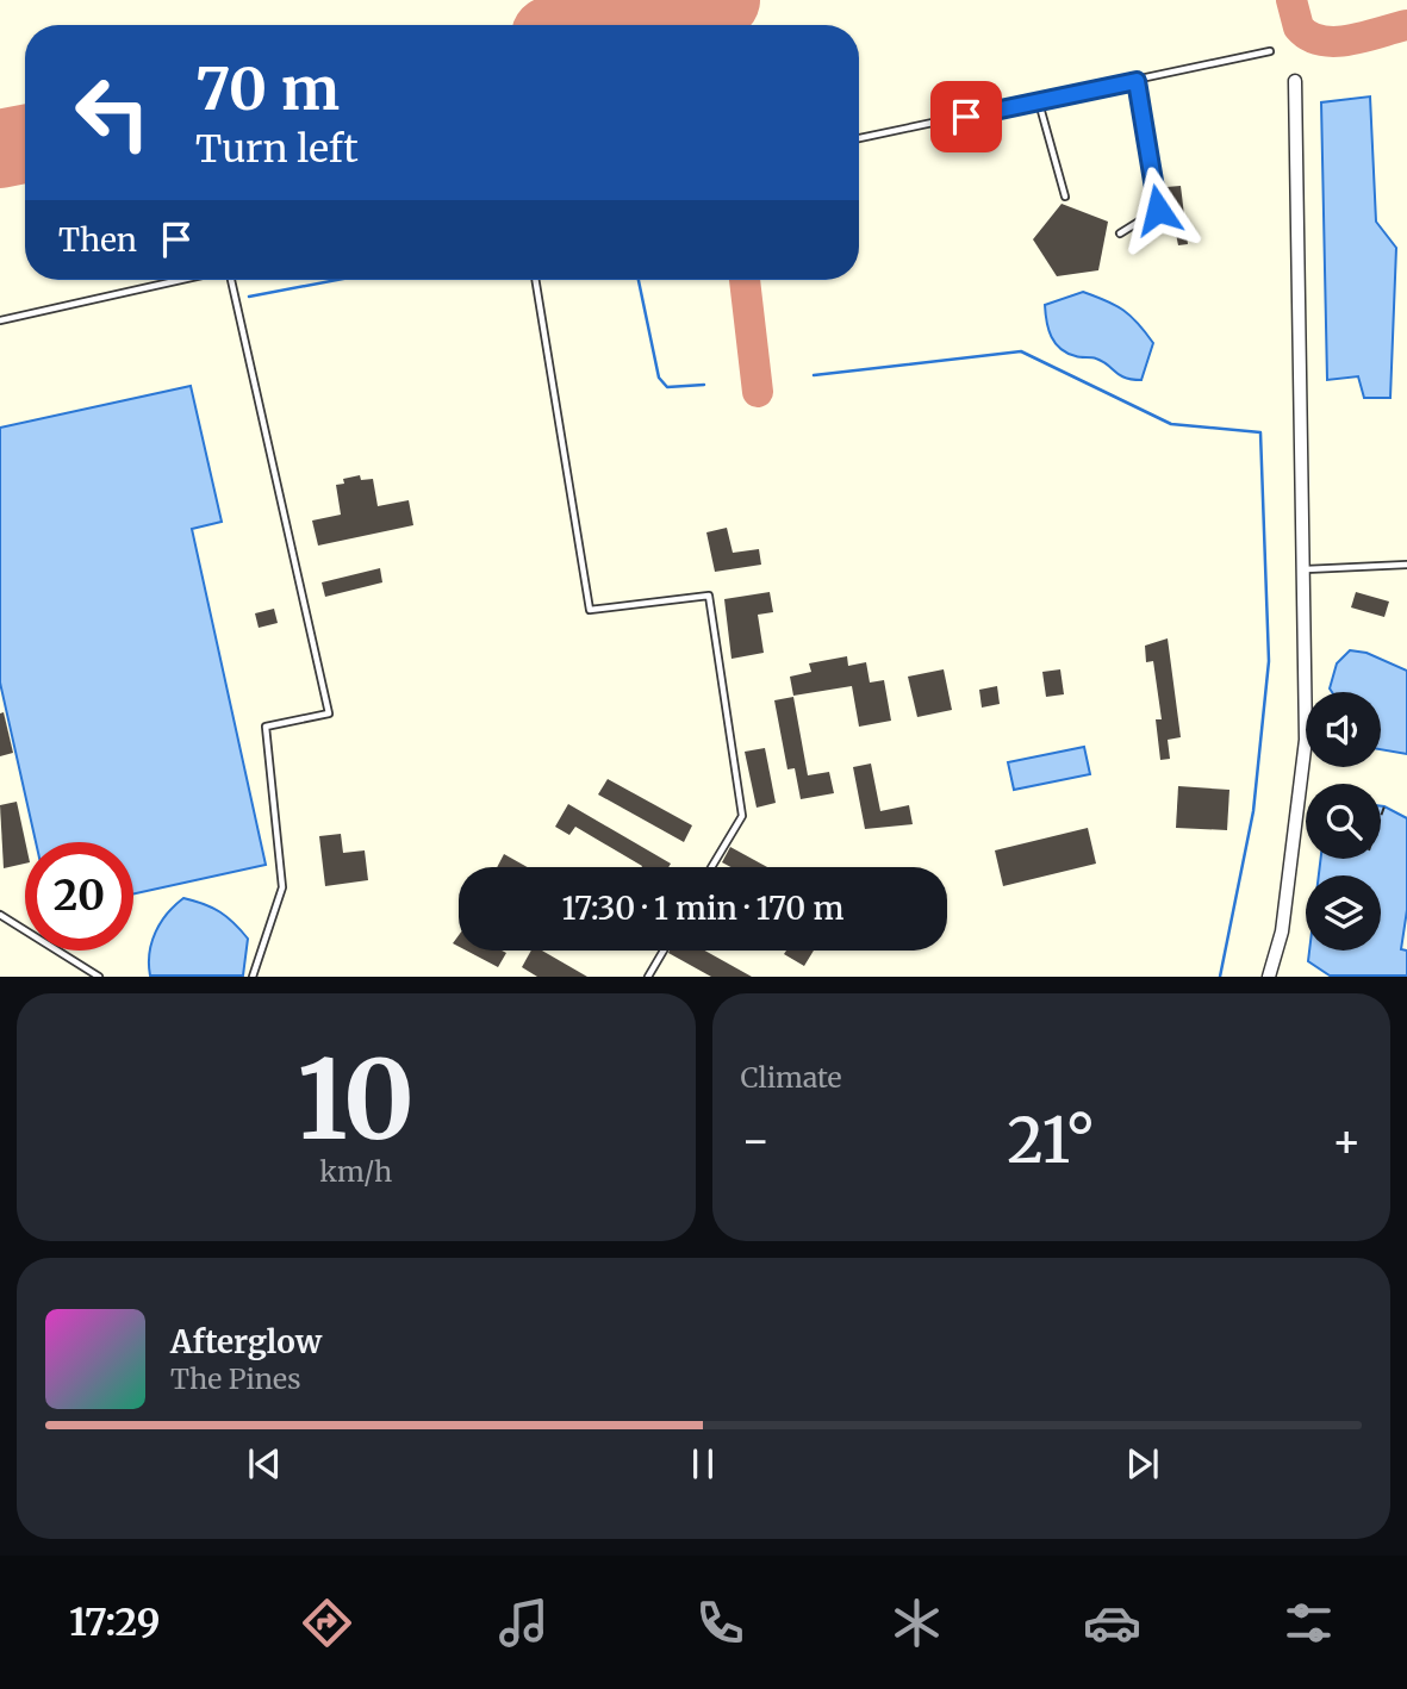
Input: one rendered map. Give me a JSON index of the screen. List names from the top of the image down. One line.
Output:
{"page":{"turn":["70 m","Turn left"],"then":"Then","limit":"20","trip":"17:30 · 1 min · 170 m","tile":[["10","km/h"],"Climate"],"heat":["−","21°","+"],"song":["Afterglow","The Pines"],"tabs":"17:29"}}
